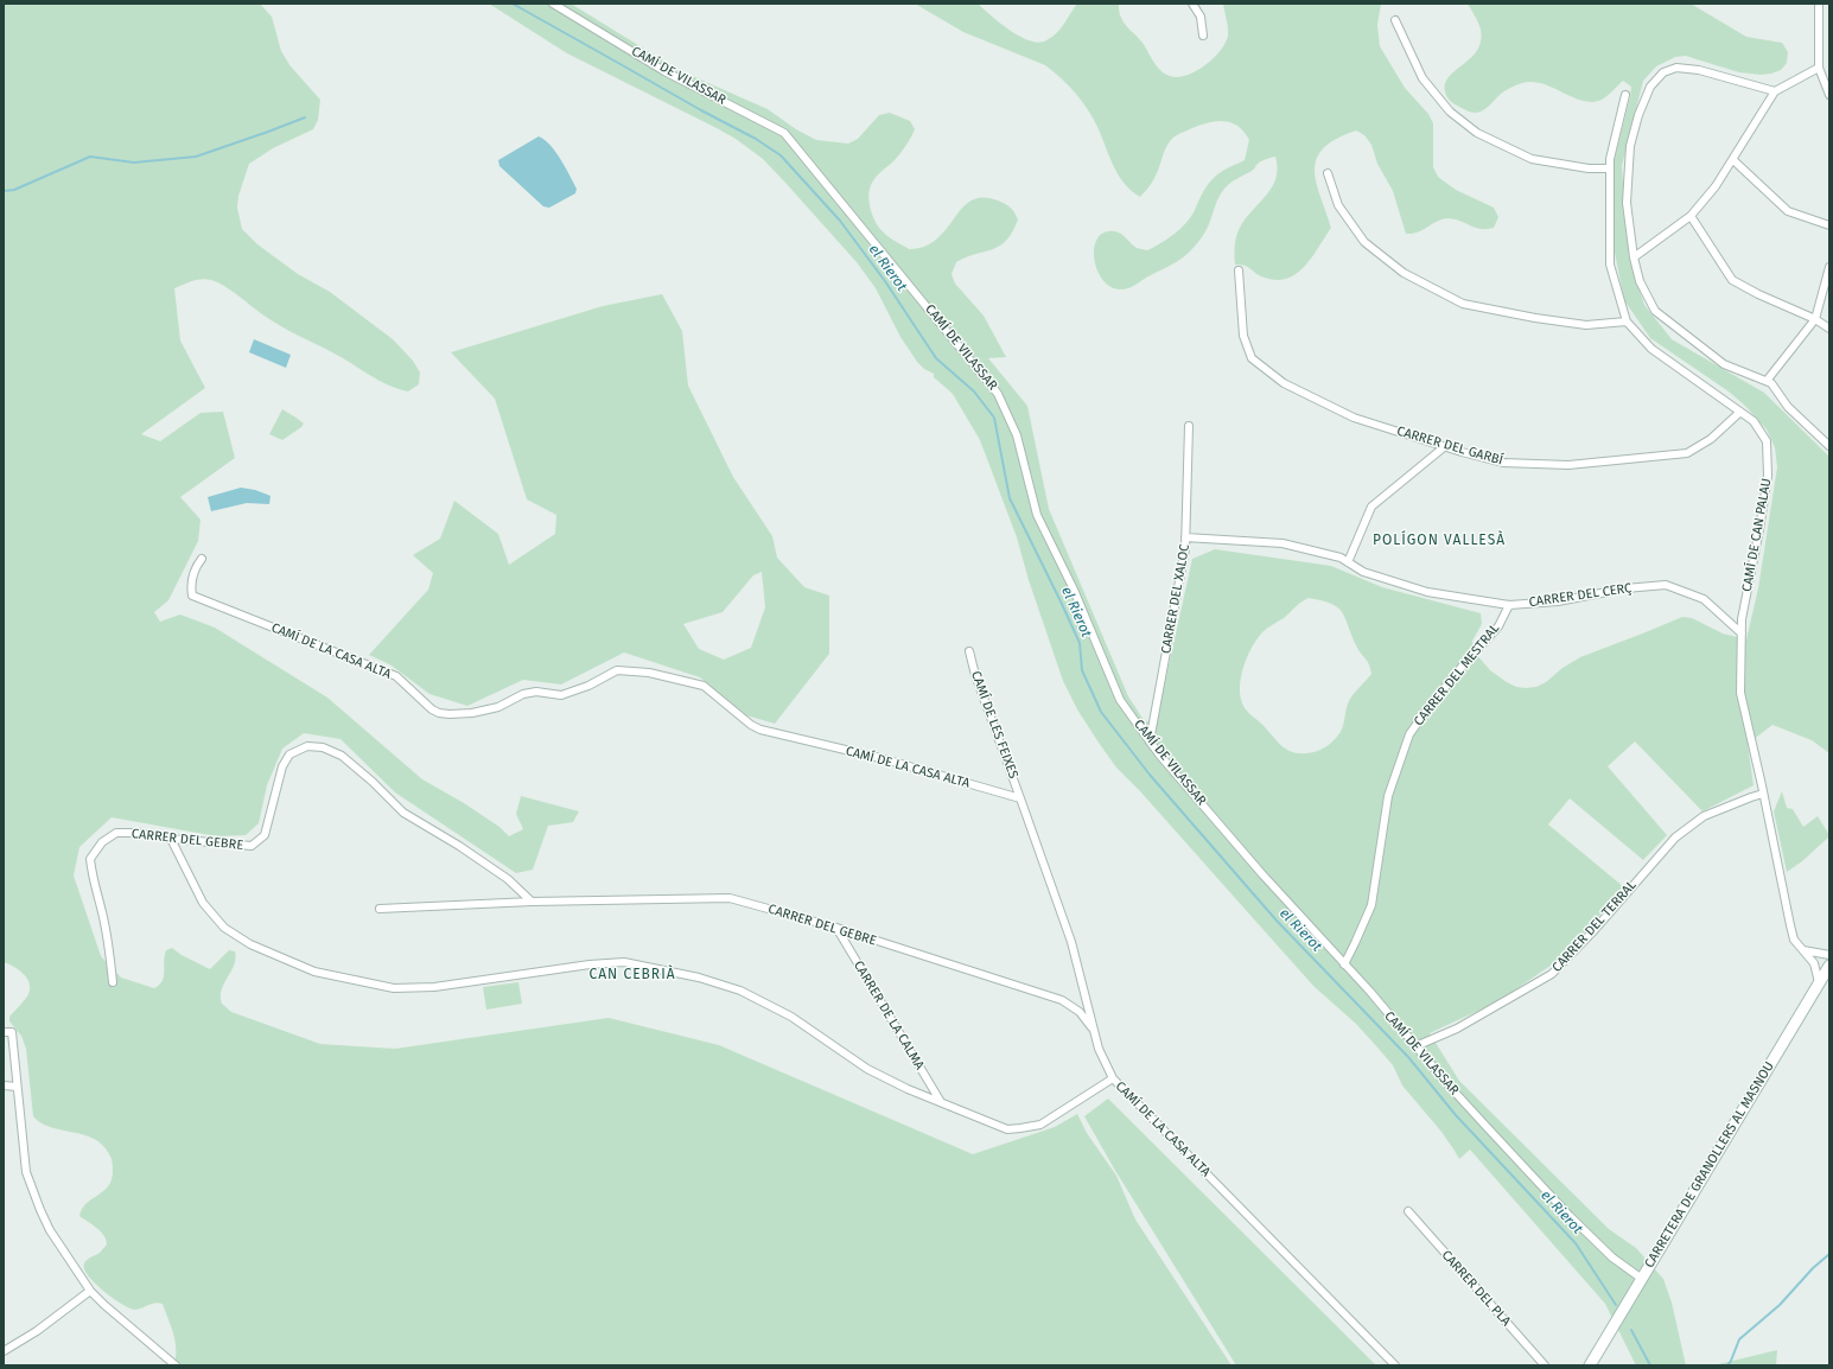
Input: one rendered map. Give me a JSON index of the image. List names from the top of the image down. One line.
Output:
{"streets":{"main road":["CARRETERA DE GRANOLLERS AL MASNOU"],"street":["CAMÍ DE VILASSAR","CARRER DEL GARBÍ","CAMÍ DE CAN PALAU","CARRER DEL CERÇ","CARRER DEL XALOC","CAMÍ DE LA CASA ALTA","CARRER DEL MESTRAL","CAMÍ DE LES FEIXES","CARRER DEL GEBRE","CARRER DEL TERRAL","CARRER DE LA CALMA","CARRER DEL PLA"]},"crossings":[["CAMÍ DE VILASSAR","CARRER DEL XALOC"],["CAMÍ DE VILASSAR","CARRER DEL MESTRAL"],["CAMÍ DE VILASSAR","CARRER DEL TERRAL"],["CAMÍ DE VILASSAR","CARRETERA DE GRANOLLERS AL MASNOU"],["CARRER DEL GARBÍ","CAMÍ DE CAN PALAU"],["CAMÍ DE CAN PALAU","CARRER DEL CERÇ"],["CAMÍ DE CAN PALAU","CARRER DEL TERRAL"],["CAMÍ DE CAN PALAU","CARRETERA DE GRANOLLERS AL MASNOU"],["CARRER DEL CERÇ","CARRER DEL XALOC"],["CARRER DEL CERÇ","CARRER DEL MESTRAL"],["CAMÍ DE LA CASA ALTA","CAMÍ DE LES FEIXES"],["CAMÍ DE LA CASA ALTA","CARRER DEL GEBRE"],["CARRER DEL GEBRE","CARRER DE LA CALMA"]],"districts":["POLÍGON VALLESÀ","CAN CEBRIÀ"],"water":["el Rierot"]}
